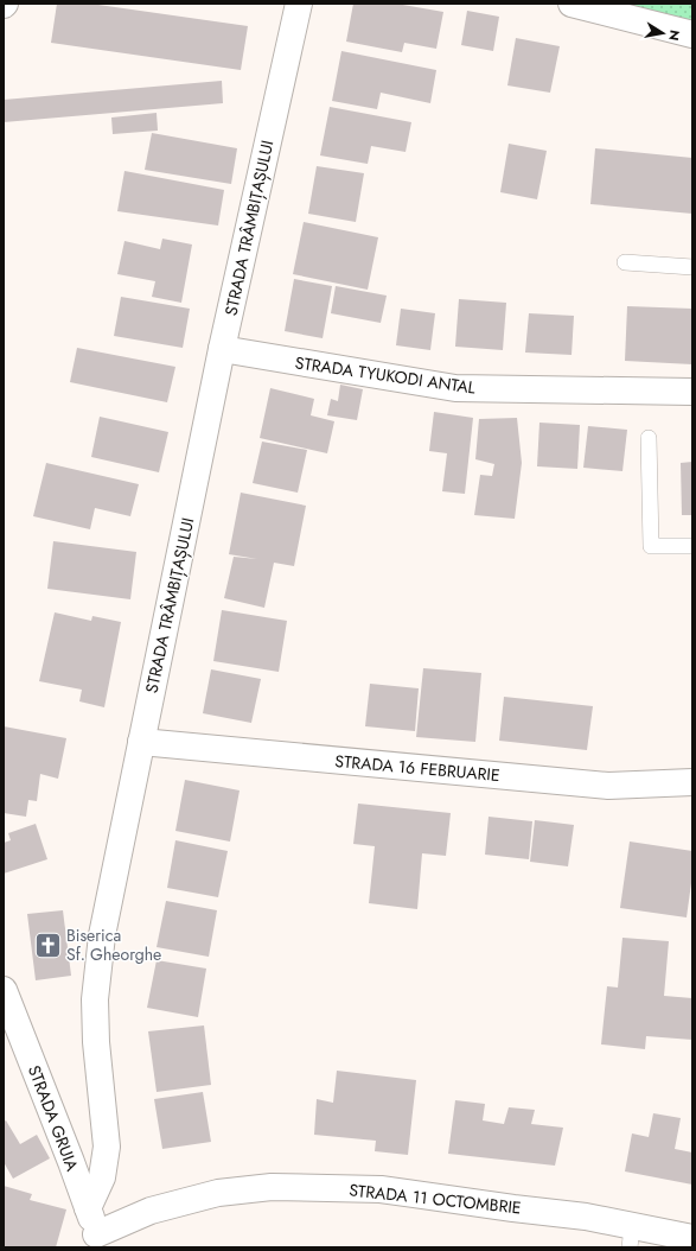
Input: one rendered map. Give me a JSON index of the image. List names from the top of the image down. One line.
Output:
{"streets":{"street":["STRADA TRÂMBIȚAȘULUI","STRADA TYUKODI ANTAL","STRADA 16 FEBRUARIE","STRADA GRUIA","STRADA 11 OCTOMBRIE"]},"crossings":[["STRADA TRÂMBIȚAȘULUI","STRADA TYUKODI ANTAL"],["STRADA TRÂMBIȚAȘULUI","STRADA 16 FEBRUARIE"],["STRADA TRÂMBIȚAȘULUI","STRADA GRUIA"],["STRADA GRUIA","STRADA 11 OCTOMBRIE"]],"places":{"church":["Biserica Sf. Gheorghe"]},"north":"right"}
